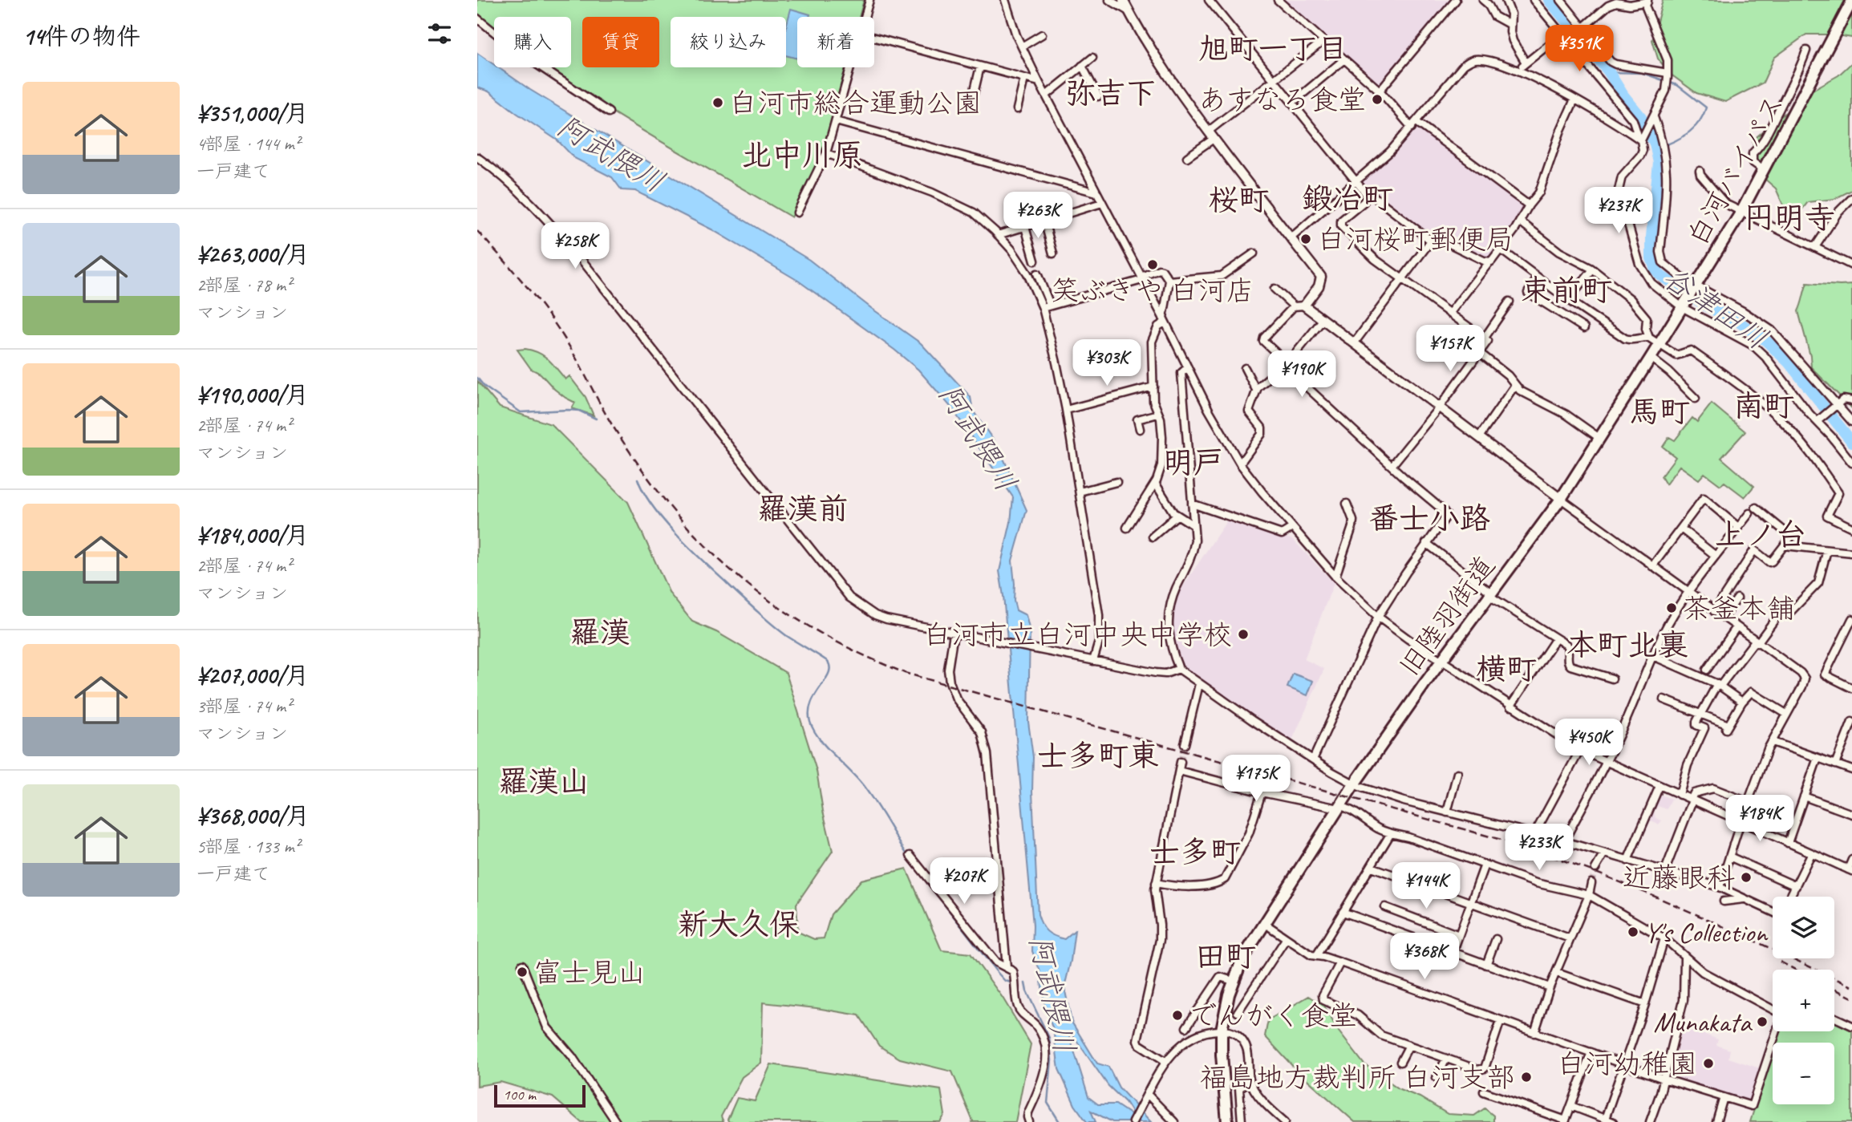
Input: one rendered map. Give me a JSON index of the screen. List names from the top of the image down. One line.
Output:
{"streets":{"highway":["白河バイパス","旧陸羽街道"]},"crossings":[["白河バイパス","旧陸羽街道"]],"districts":["旭町一丁目","弥吉下","北中川原","鍛冶町","桜町","円明寺","束前町","南町","馬町","明戸","羅漢前","番士小路","上ノ台","羅漢","本町北裏","横町","士多町東","羅漢山","士多町","新大久保","田町"],"water":["阿武隈川","谷津田川"],"places":["あすなろ食堂","白河市総合運動公園","白河桜町郵便局","笑ぶきや 白河店","茶釜本舗","白河市立白河中央中学校","近藤眼科","Y's Collection","富士見山","でんがく食堂","Munakata","白河幼稚園","福島地方裁判所 白河支部"],"scale_bar":"100 m","page":{"heading":"14件の物件","chip":["購入","賃貸","絞り込み","新着"],"price":["¥351K","¥237K","¥263K","¥258K","¥157K","¥303K","¥190K","¥450K","¥175K","¥184K","¥233K","¥207K","¥144K","¥368K"],"list":[{"name":"¥351,000/月","note":"4部屋 · 144 m² · 一戸建て"},{"name":"¥263,000/月","note":"2部屋 · 78 m² · マンション"},{"name":"¥190,000/月","note":"2部屋 · 74 m² · マンション"},{"name":"¥184,000/月","note":"2部屋 · 74 m² · マンション"},{"name":"¥207,000/月","note":"3部屋 · 74 m² · マンション"},{"name":"¥368,000/月","note":"5部屋 · 133 m² · 一戸建て"}],"map_buttons":["+","−"],"scale":"100 m"}}
